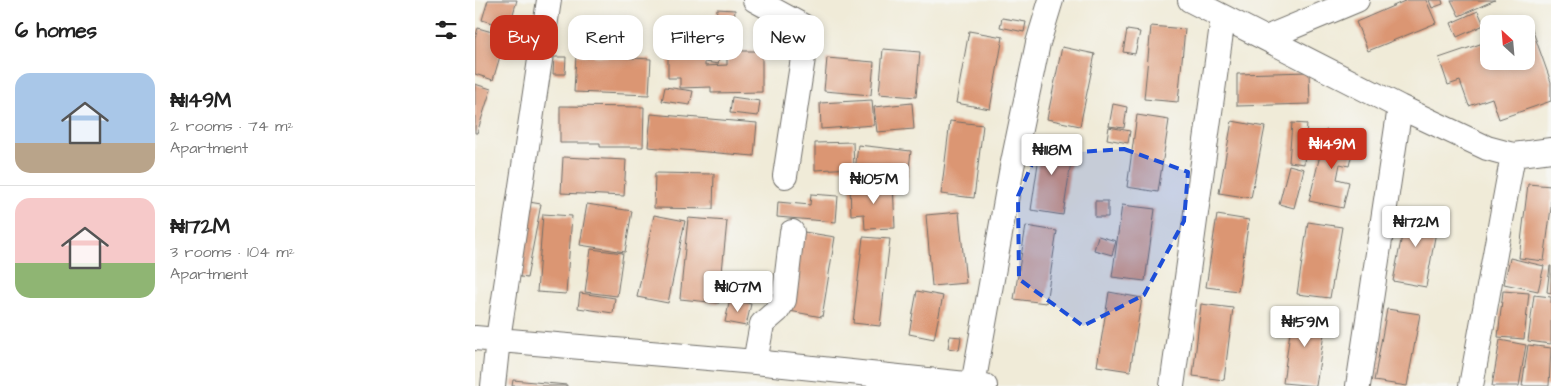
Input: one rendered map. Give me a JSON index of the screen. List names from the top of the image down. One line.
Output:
{"north":"top left","page":{"heading":"6 homes","chip":["Buy","Rent","Filters","New"],"list":[{"name":"₦149M","note":"2 rooms · 74 m² · Apartment"},{"name":"₦172M","note":"3 rooms · 104 m² · Apartment"}],"price":["₦149M","₦118M","₦105M","₦172M","₦107M","₦159M"]}}
